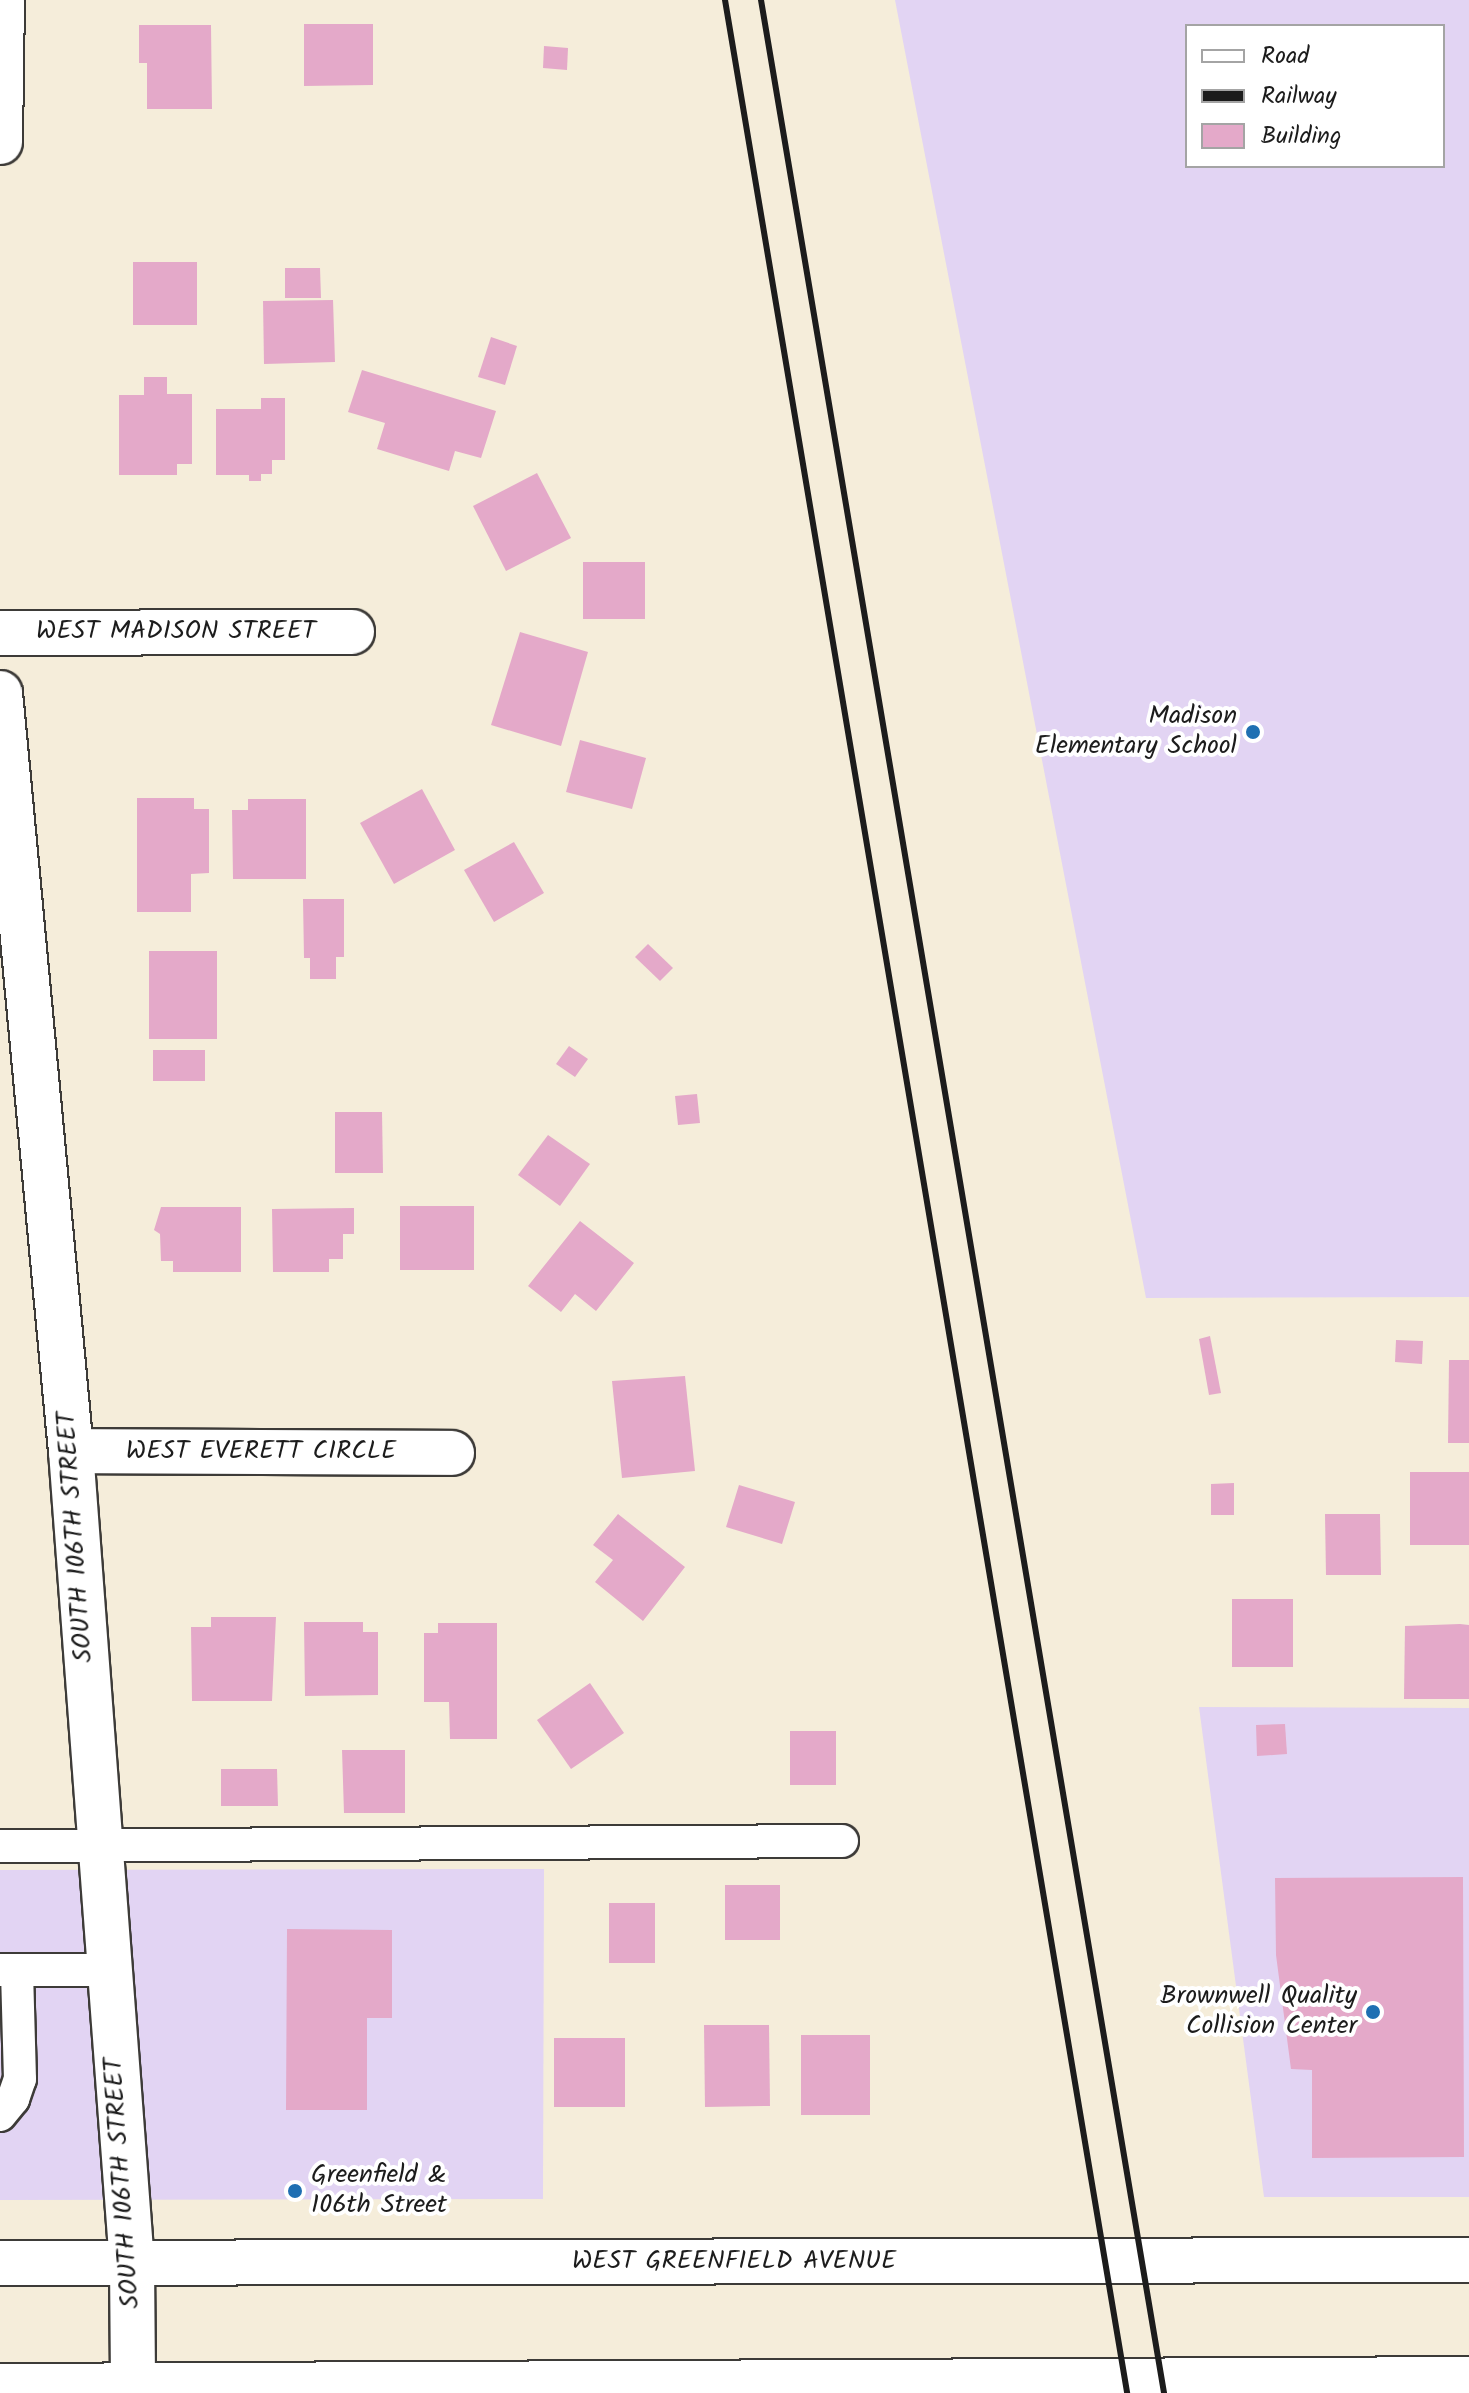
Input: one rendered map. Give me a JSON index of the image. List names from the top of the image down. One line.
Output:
{"streets":{"main road":["WEST MADISON STREET","WEST EVERETT CIRCLE","SOUTH 106TH STREET","WEST GREENFIELD AVENUE"]},"crossings":[["WEST EVERETT CIRCLE","SOUTH 106TH STREET"],["SOUTH 106TH STREET","WEST GREENFIELD AVENUE"]],"places":["Madison Elementary School","Brownwell Quality Collision Center","Greenfield & 106th Street"],"legend":["Road","Railway","Building"]}
